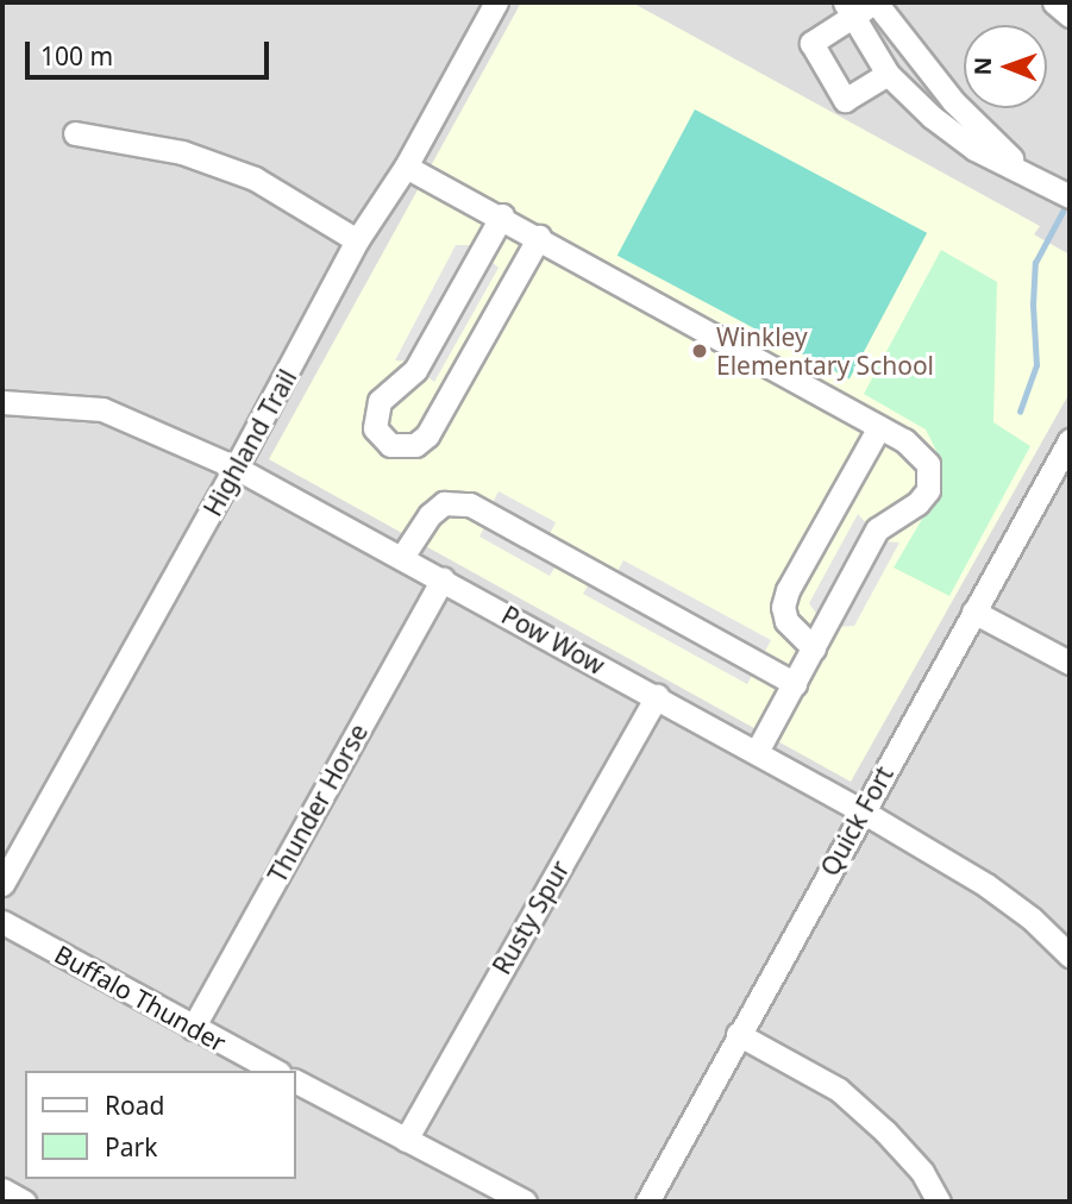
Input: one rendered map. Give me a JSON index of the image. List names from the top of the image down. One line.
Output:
{"streets":{"street":["Highland Trail","Pow Wow","Thunder Horse","Quick Fort","Rusty Spur","Buffalo Thunder"]},"crossings":[["Highland Trail","Pow Wow"],["Pow Wow","Thunder Horse"],["Pow Wow","Quick Fort"],["Pow Wow","Rusty Spur"],["Thunder Horse","Buffalo Thunder"]],"places":["Winkley Elementary School"],"legend":["Road","Park"],"scale_bar":"100 m","north":"left"}
